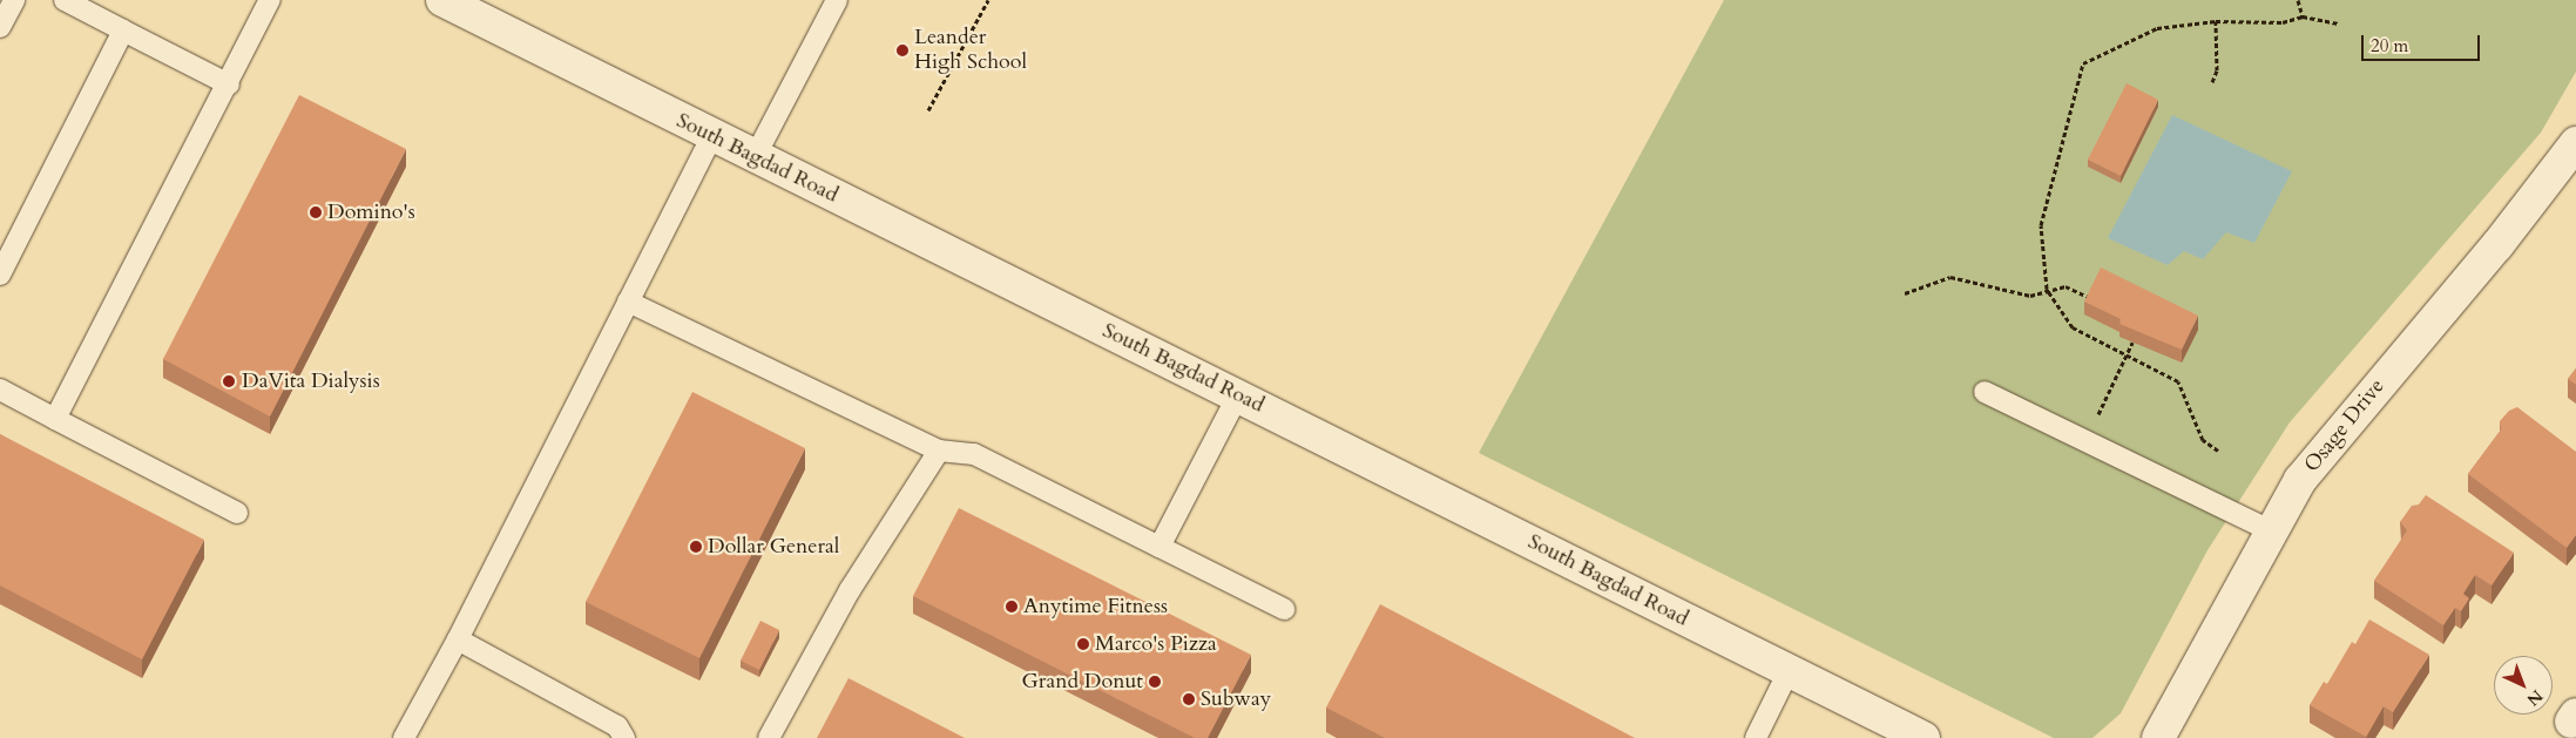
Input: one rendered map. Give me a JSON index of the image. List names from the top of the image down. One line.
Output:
{"streets":{"main road":["South Bagdad Road","Osage Drive"]},"places":["Leander High School","Domino's","DaVita Dialysis","Dollar General","Anytime Fitness","Marco's Pizza","Grand Donut","Subway"],"scale_bar":"20 m","north":"bottom right"}
